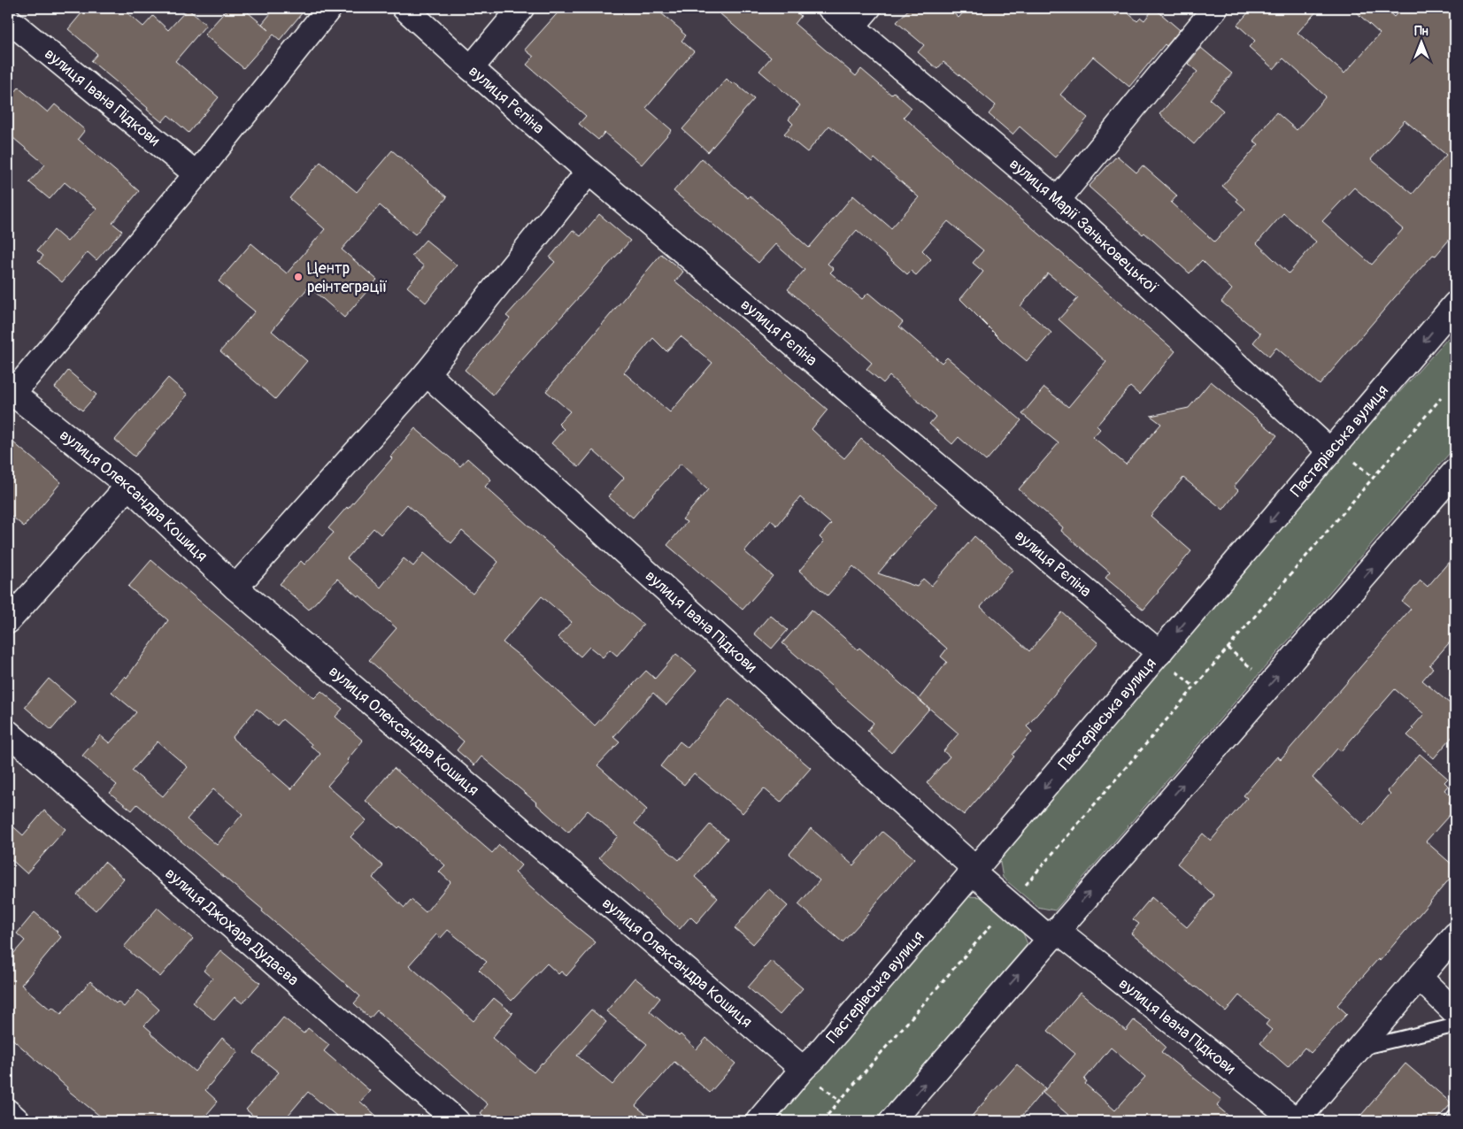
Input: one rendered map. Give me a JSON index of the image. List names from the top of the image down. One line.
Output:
{"streets":{"street":["вулиця Івана Підкови","вулиця Рєпіна","вулиця Марії Заньковецької","Пастерівська вулиця","вулиця Олександра Кошиця","вулиця Джохара Дудаєва"]},"crossings":[["вулиця Івана Підкови","Пастерівська вулиця"],["вулиця Рєпіна","Пастерівська вулиця"],["вулиця Марії Заньковецької","Пастерівська вулиця"],["Пастерівська вулиця","вулиця Олександра Кошиця"]],"places":["Центр реінтеграції"],"north":"top"}
